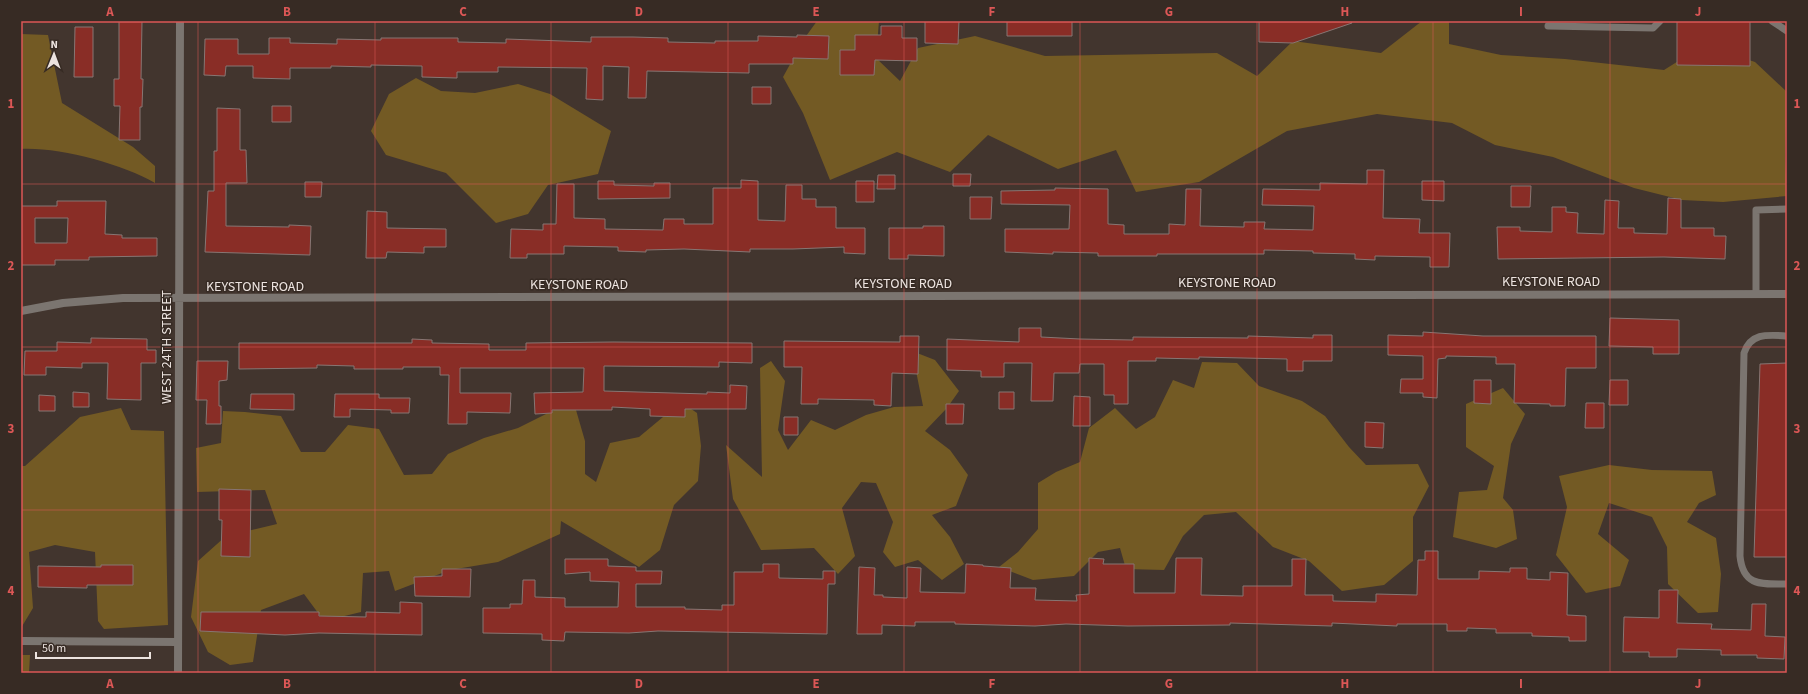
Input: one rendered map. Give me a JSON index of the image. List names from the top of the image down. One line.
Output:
{"streets":{"street":["KEYSTONE ROAD","WEST 24TH STREET"]},"crossings":[["KEYSTONE ROAD","WEST 24TH STREET"]],"scale_bar":"50 m","north":"top","grid":{"columns":["A","B","C","D","E","F","G","H","I","J"],"rows":["1","2","3","4"]}}
